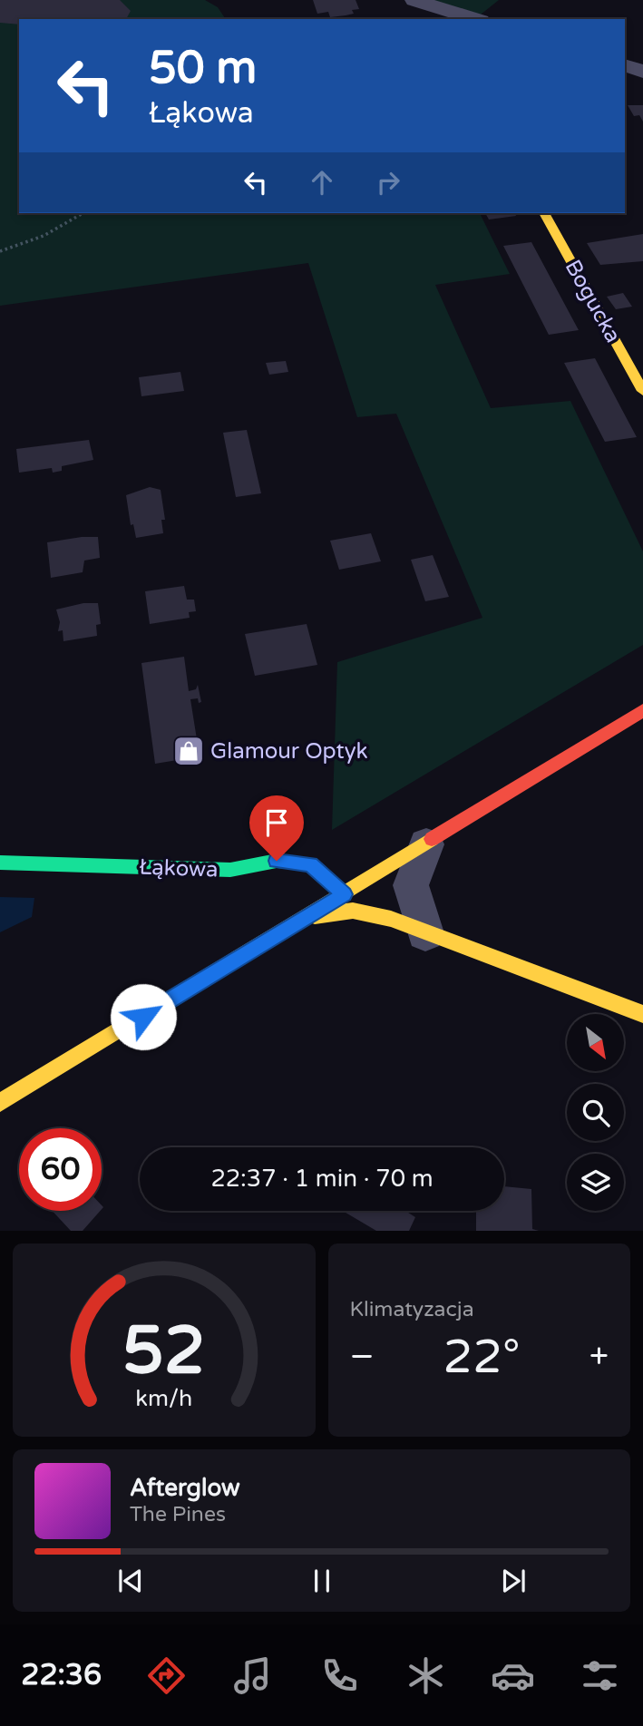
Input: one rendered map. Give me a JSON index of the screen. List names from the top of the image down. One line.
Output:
{"streets":{"street":["Bogucka","Łąkowa"]},"places":{"shop":["Glamour Optyk"]},"north":"bottom right","page":{"turn":["50 m","Łąkowa"],"limit":"60","trip":"22:37 · 1 min · 70 m","tile":"Klimatyzacja","heat":["−","22°","+"],"song":["Afterglow","The Pines"],"tabs":"22:36","gauge":["52","km/h"]}}
